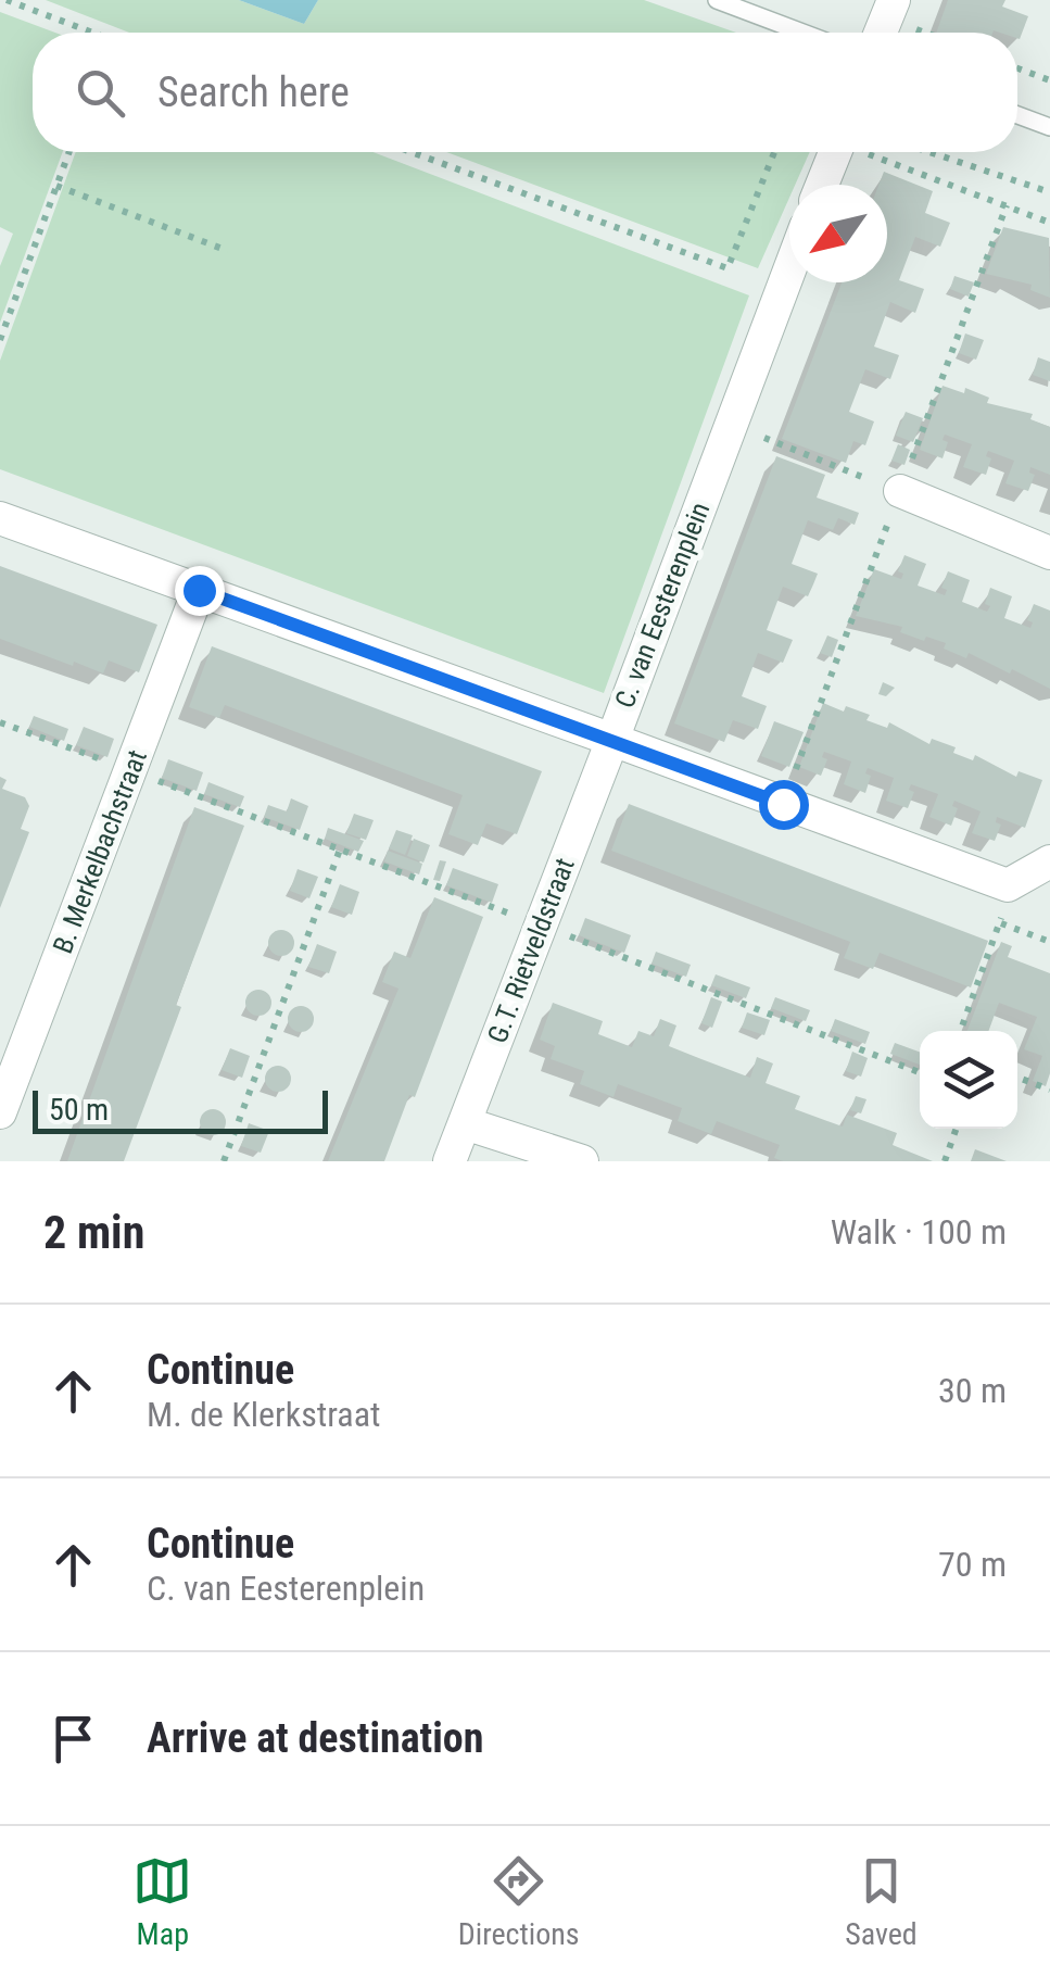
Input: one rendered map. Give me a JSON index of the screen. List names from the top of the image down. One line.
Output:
{"streets":{"street":["C. van Eesterenplein","B. Merkelbachstraat","G.T. Rietveldstraat"]},"crossings":[["C. van Eesterenplein","B. Merkelbachstraat"],["C. van Eesterenplein","G.T. Rietveldstraat"]],"scale_bar":"50 m","north":"bottom left","page":{"search":"Search here","scale":"50 m","heading":["2 min","Walk · 100 m"],"list":[["Continue","M. de Klerkstraat","30 m"],["Continue","C. van Eesterenplein","70 m"],"Arrive at destination"],"nav":["Map","Directions","Saved"]}}
